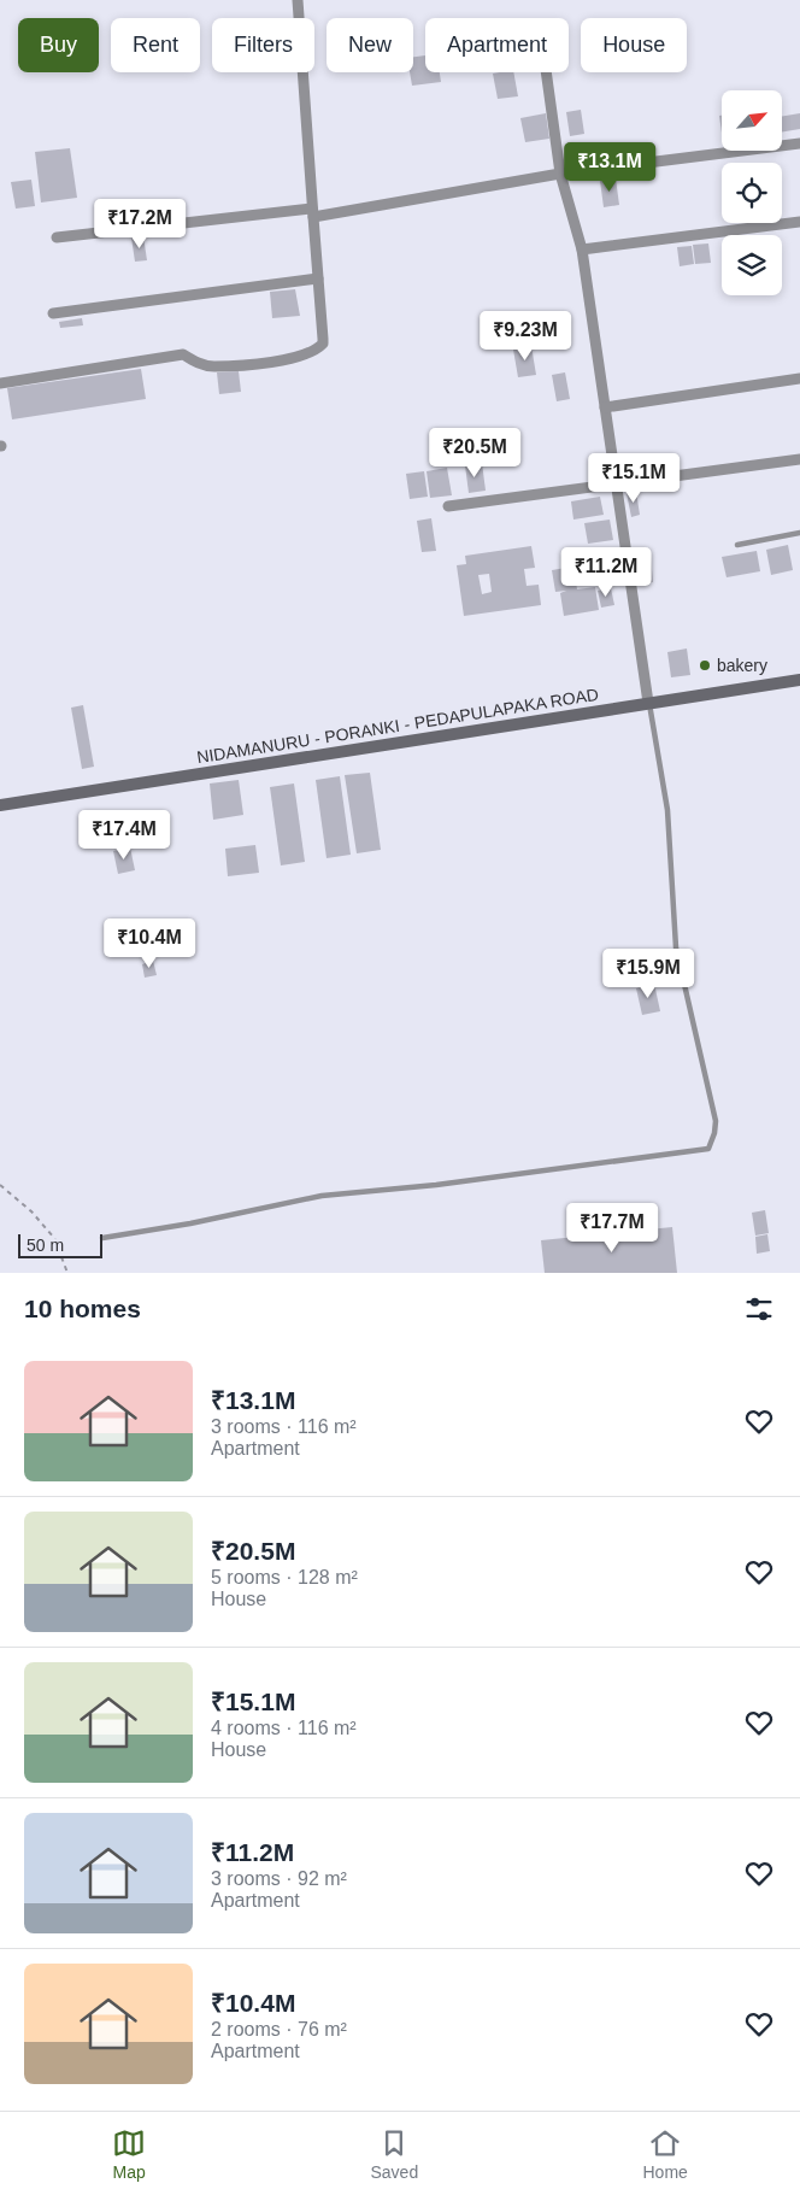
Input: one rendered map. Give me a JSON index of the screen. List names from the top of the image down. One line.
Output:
{"streets":{"main road":["NIDAMANURU - PORANKI - PEDAPULAPAKA ROAD"]},"places":["bakery"],"scale_bar":"50 m","north":"top right","page":{"chip":["Buy","Rent","Filters","New","Apartment","House"],"price":["₹13.1M","₹17.2M","₹9.23M","₹20.5M","₹15.1M","₹11.2M","₹17.4M","₹10.4M","₹15.9M","₹17.7M"],"scale":"50 m","heading":"10 homes","list":[{"name":"₹13.1M","note":"3 rooms · 116 m² · Apartment"},{"name":"₹20.5M","note":"5 rooms · 128 m² · House"},{"name":"₹15.1M","note":"4 rooms · 116 m² · House"},{"name":"₹11.2M","note":"3 rooms · 92 m² · Apartment"},{"name":"₹10.4M","note":"2 rooms · 76 m² · Apartment"}],"tabs":["Map","Saved","Home"]}}
